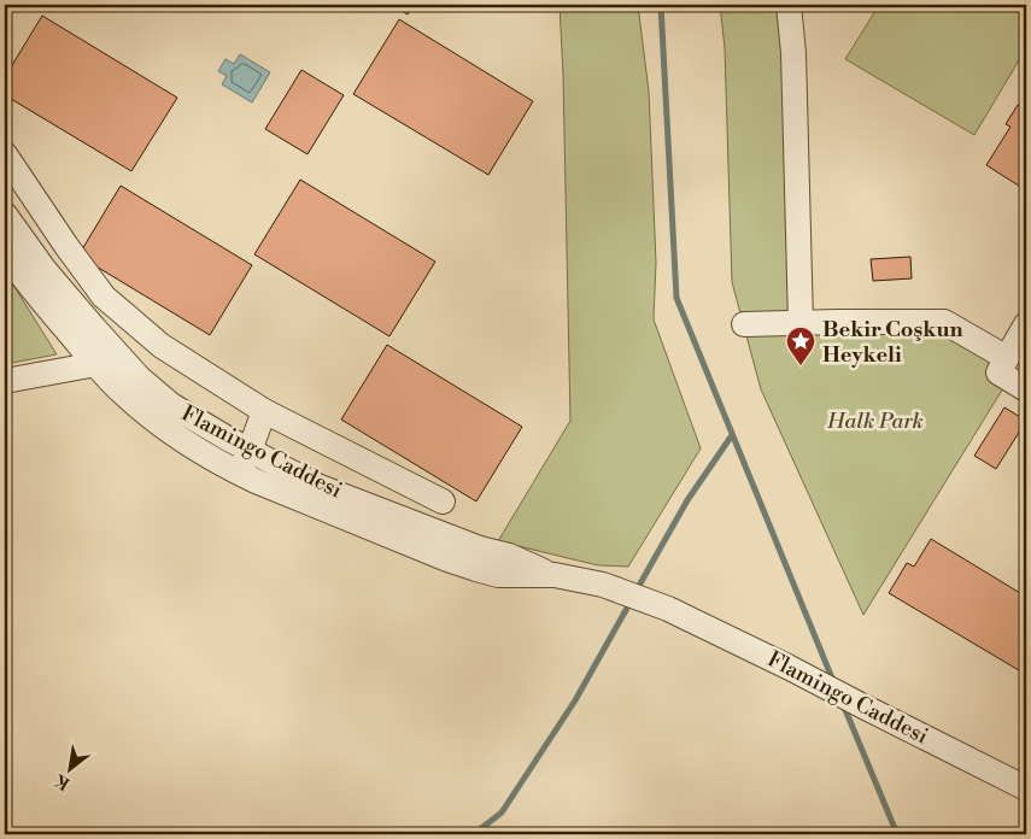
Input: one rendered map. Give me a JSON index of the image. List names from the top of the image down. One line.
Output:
{"streets":{"street":["Flamingo Caddesi"]},"parks":["Halk Park"],"places":{"place":["Bekir Coşkun Heykeli"]},"north":"bottom left"}
